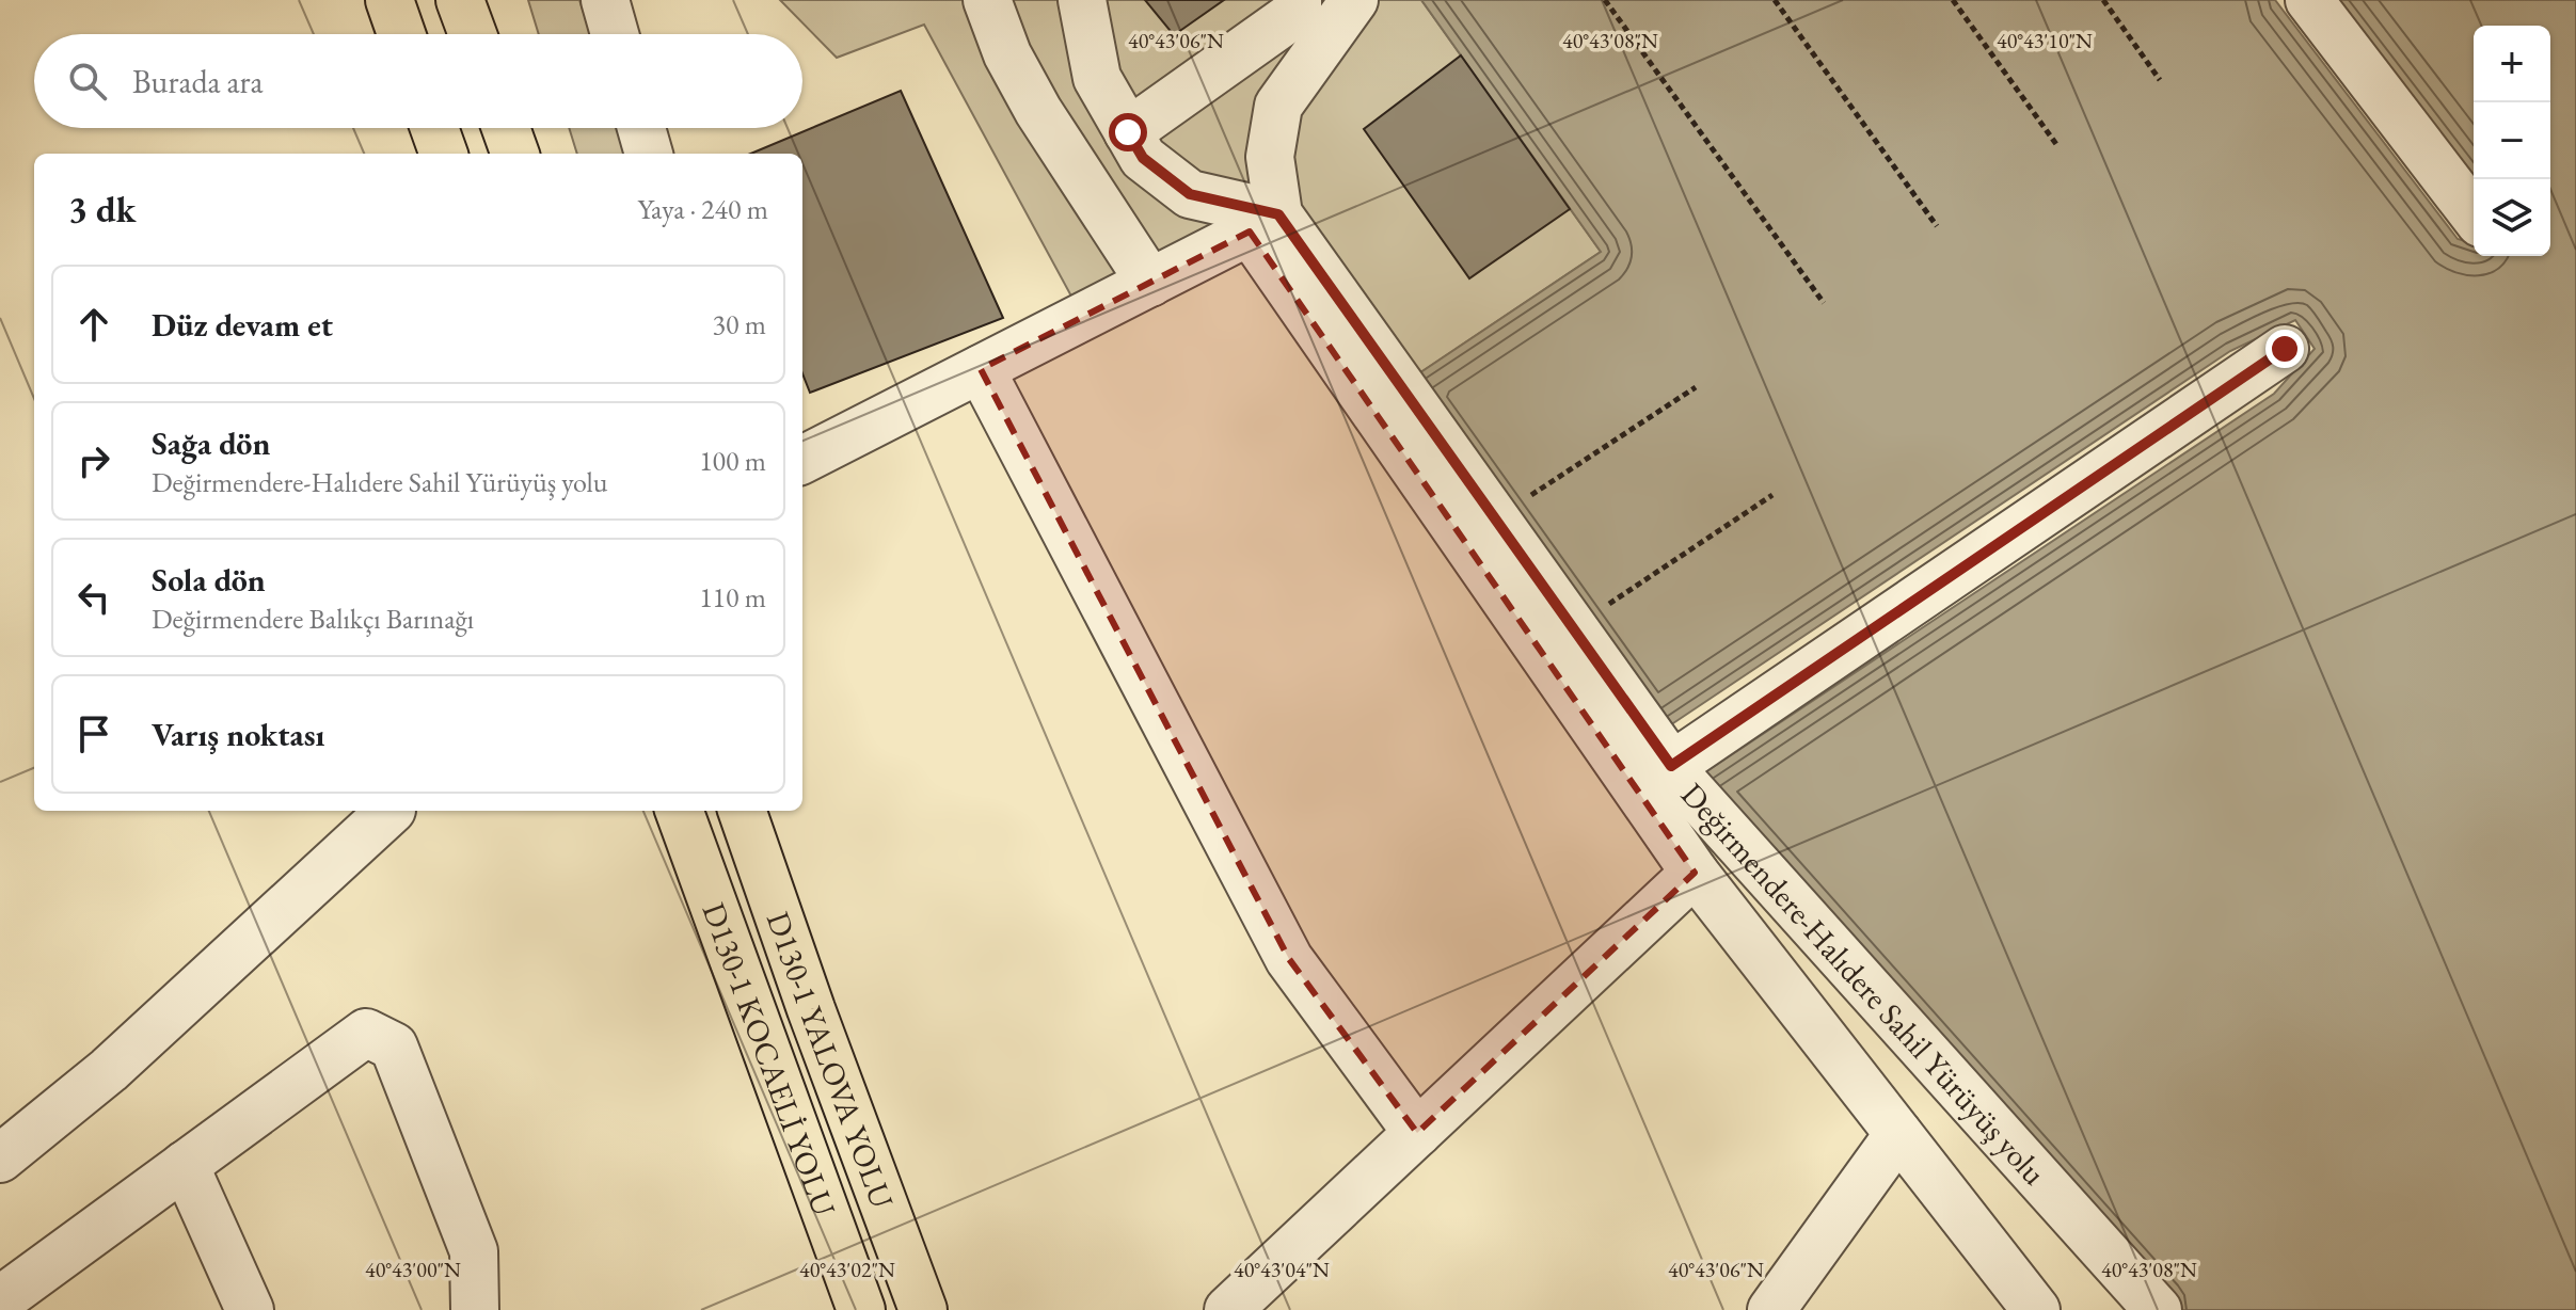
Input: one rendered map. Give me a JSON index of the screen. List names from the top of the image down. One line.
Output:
{"streets":{"highway":["D130-1 KOCAELİ YOLU","D130-1 YALOVA YOLU"],"street":["Değirmendere-Halıdere Sahil Yürüyüş yolu"]},"page":{"map_buttons":["+","−"],"search":"Burada ara","heading":["3 dk","Yaya · 240 m"],"list":[["Düz devam et","30 m"],["Sağa dön","Değirmendere-Halıdere Sahil Yürüyüş yolu","100 m"],["Sola dön","Değirmendere Balıkçı Barınağı","110 m"],"Varış noktası"]},"coordinates":["40°43'06\"N","40°43'08\"N","40°43'10\"N","40°43'00\"N","40°43'02\"N","40°43'04\"N"]}
